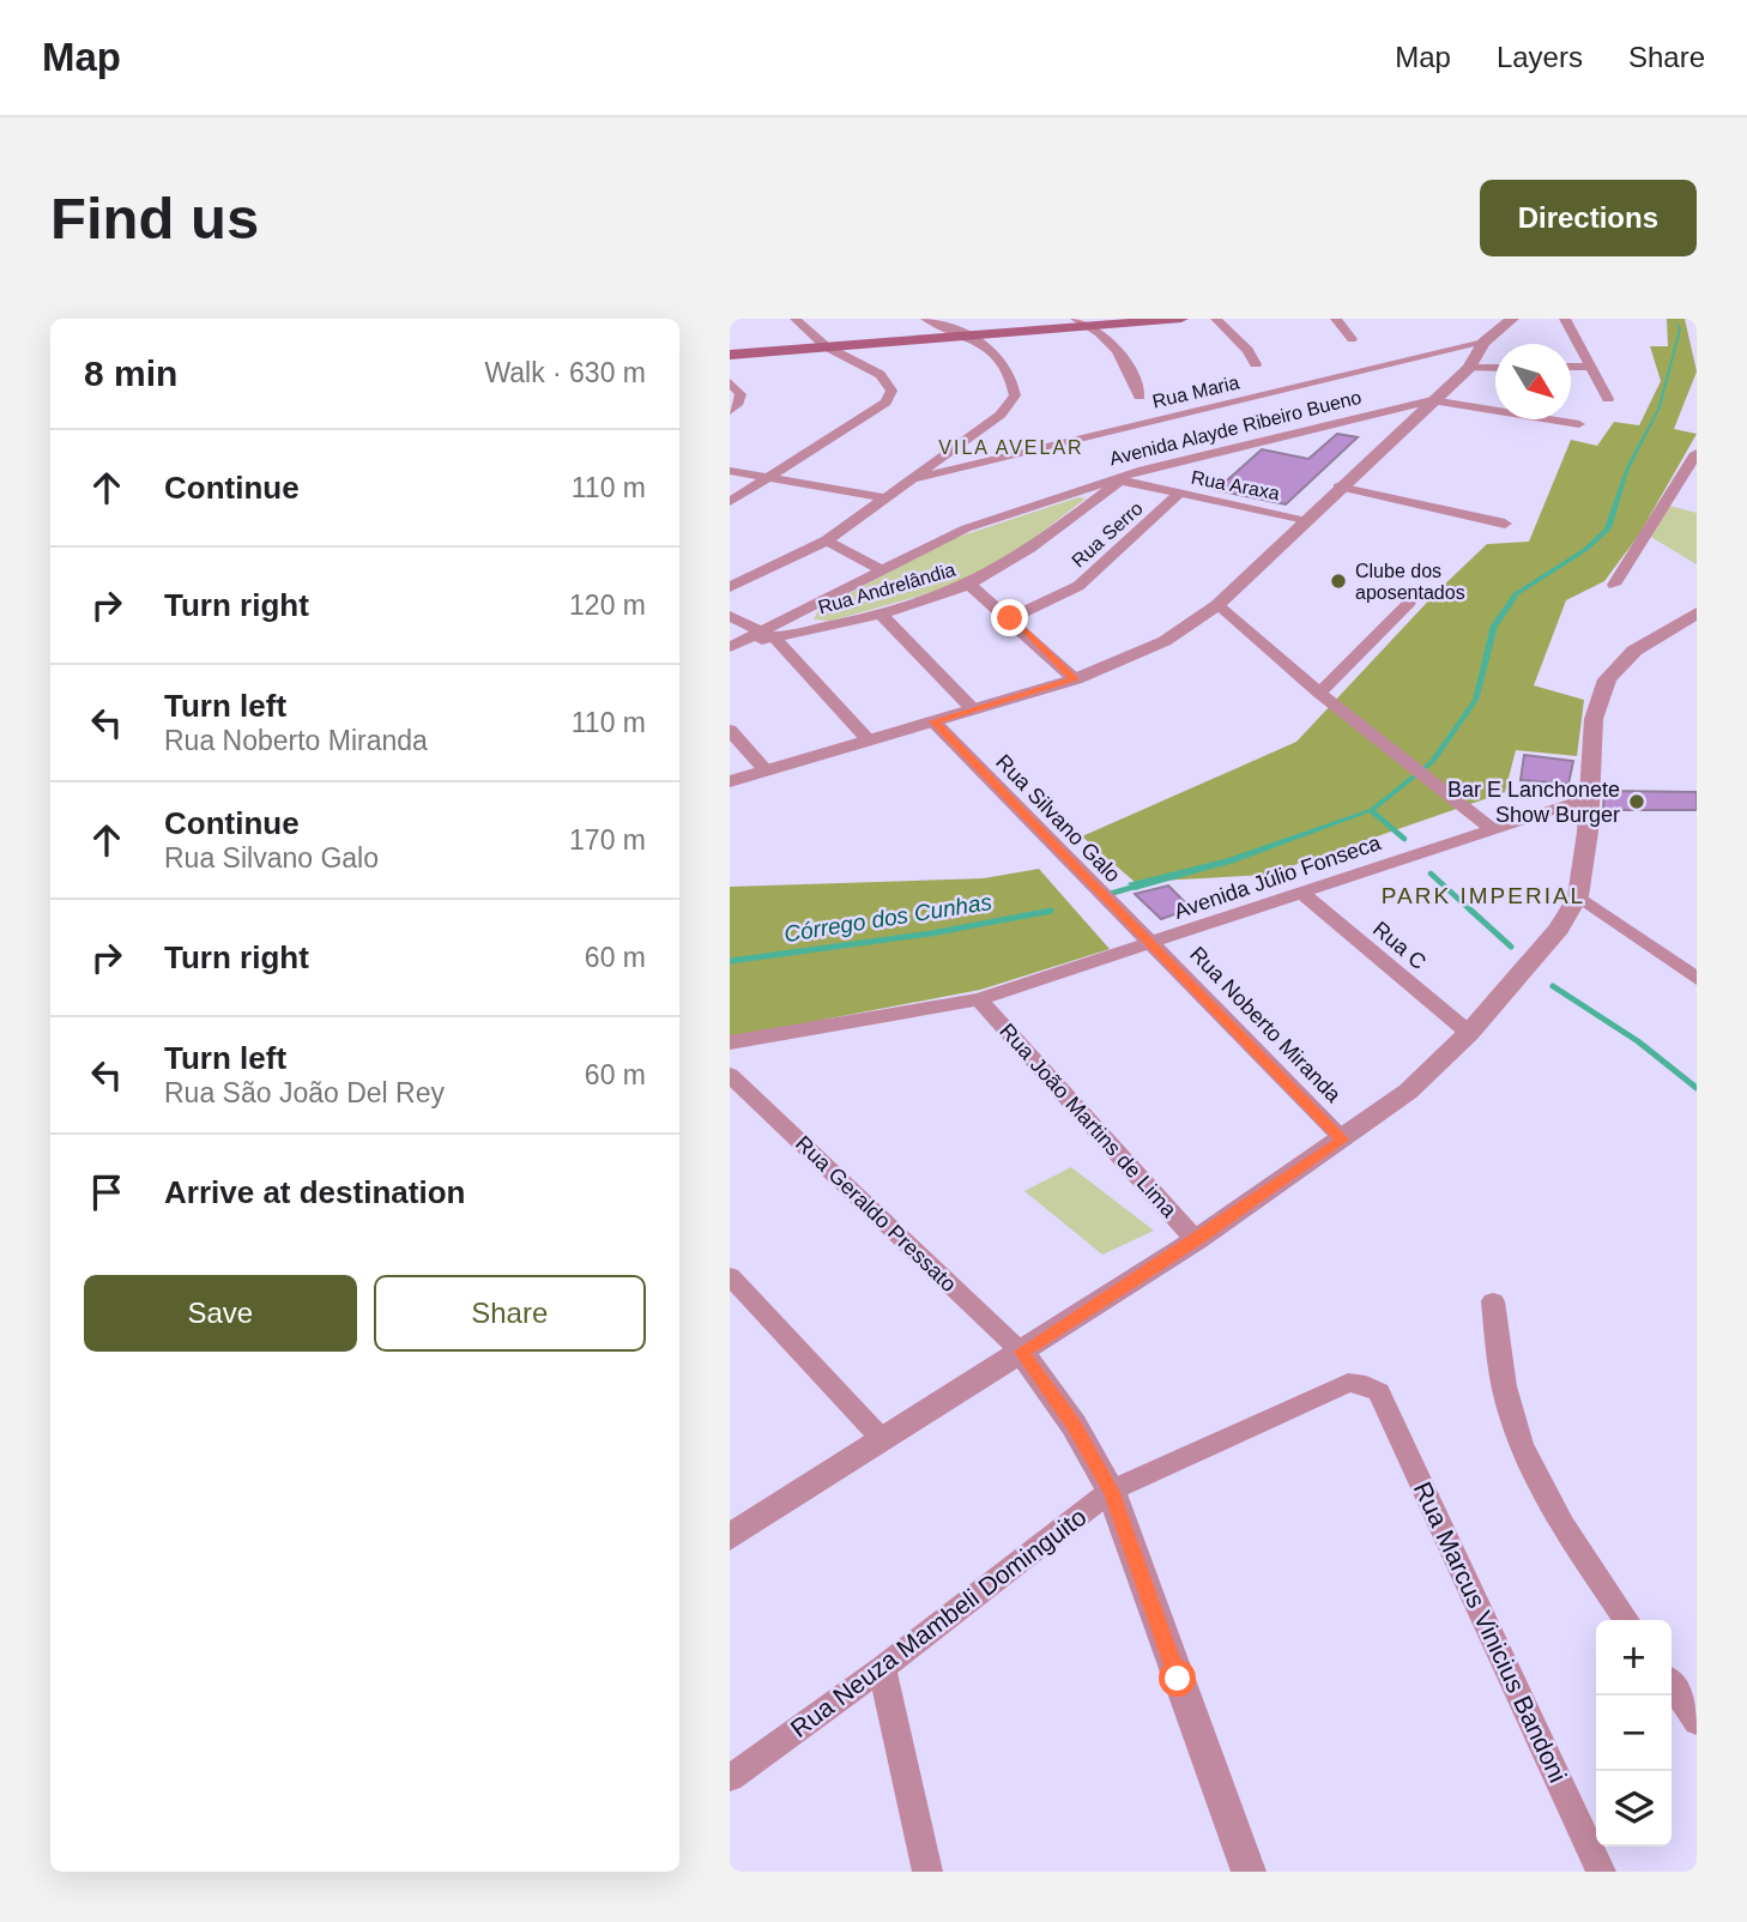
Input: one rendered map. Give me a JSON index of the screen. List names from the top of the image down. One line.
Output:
{"streets":{"street":["Rua Maria","Avenida Alayde Ribeiro Bueno","Rua Araxa","Rua Serro","Rua Andrelândia","Rua Silvano Galo","Avenida Júlio Fonseca","Rua C","Rua Noberto Miranda","Rua João Martins de Lima","Rua Geraldo Pressato","Rua Neuza Mambeli Dominguito","Rua Marcus Vinicius Bandoni"]},"crossings":[["Avenida Alayde Ribeiro Bueno","Rua Araxa"],["Avenida Alayde Ribeiro Bueno","Rua Andrelândia"],["Rua Araxa","Rua Serro"],["Rua Araxa","Rua Andrelândia"],["Rua Silvano Galo","Avenida Júlio Fonseca"],["Rua Silvano Galo","Rua Noberto Miranda"],["Avenida Júlio Fonseca","Rua C"],["Avenida Júlio Fonseca","Rua Noberto Miranda"],["Avenida Júlio Fonseca","Rua João Martins de Lima"],["Rua Neuza Mambeli Dominguito","Rua Marcus Vinicius Bandoni"]],"districts":["VILA AVELAR","PARK IMPERIAL"],"water":["Córrego dos Cunhas"],"places":["Clube dos aposentados","Bar E Lanchonete Show Burger"],"north":"bottom right","page":{"header":"Map","nav":["Map","Layers","Share"],"buttons":["Directions",["Save","Share"]],"title":"Find us","heading":["8 min","Walk · 630 m"],"list":[["Continue","110 m"],["Turn right","120 m"],["Turn left","Rua Noberto Miranda","110 m"],["Continue","Rua Silvano Galo","170 m"],["Turn right","60 m"],["Turn left","Rua São João Del Rey","60 m"],"Arrive at destination"],"map_buttons":["+","−"]}}
